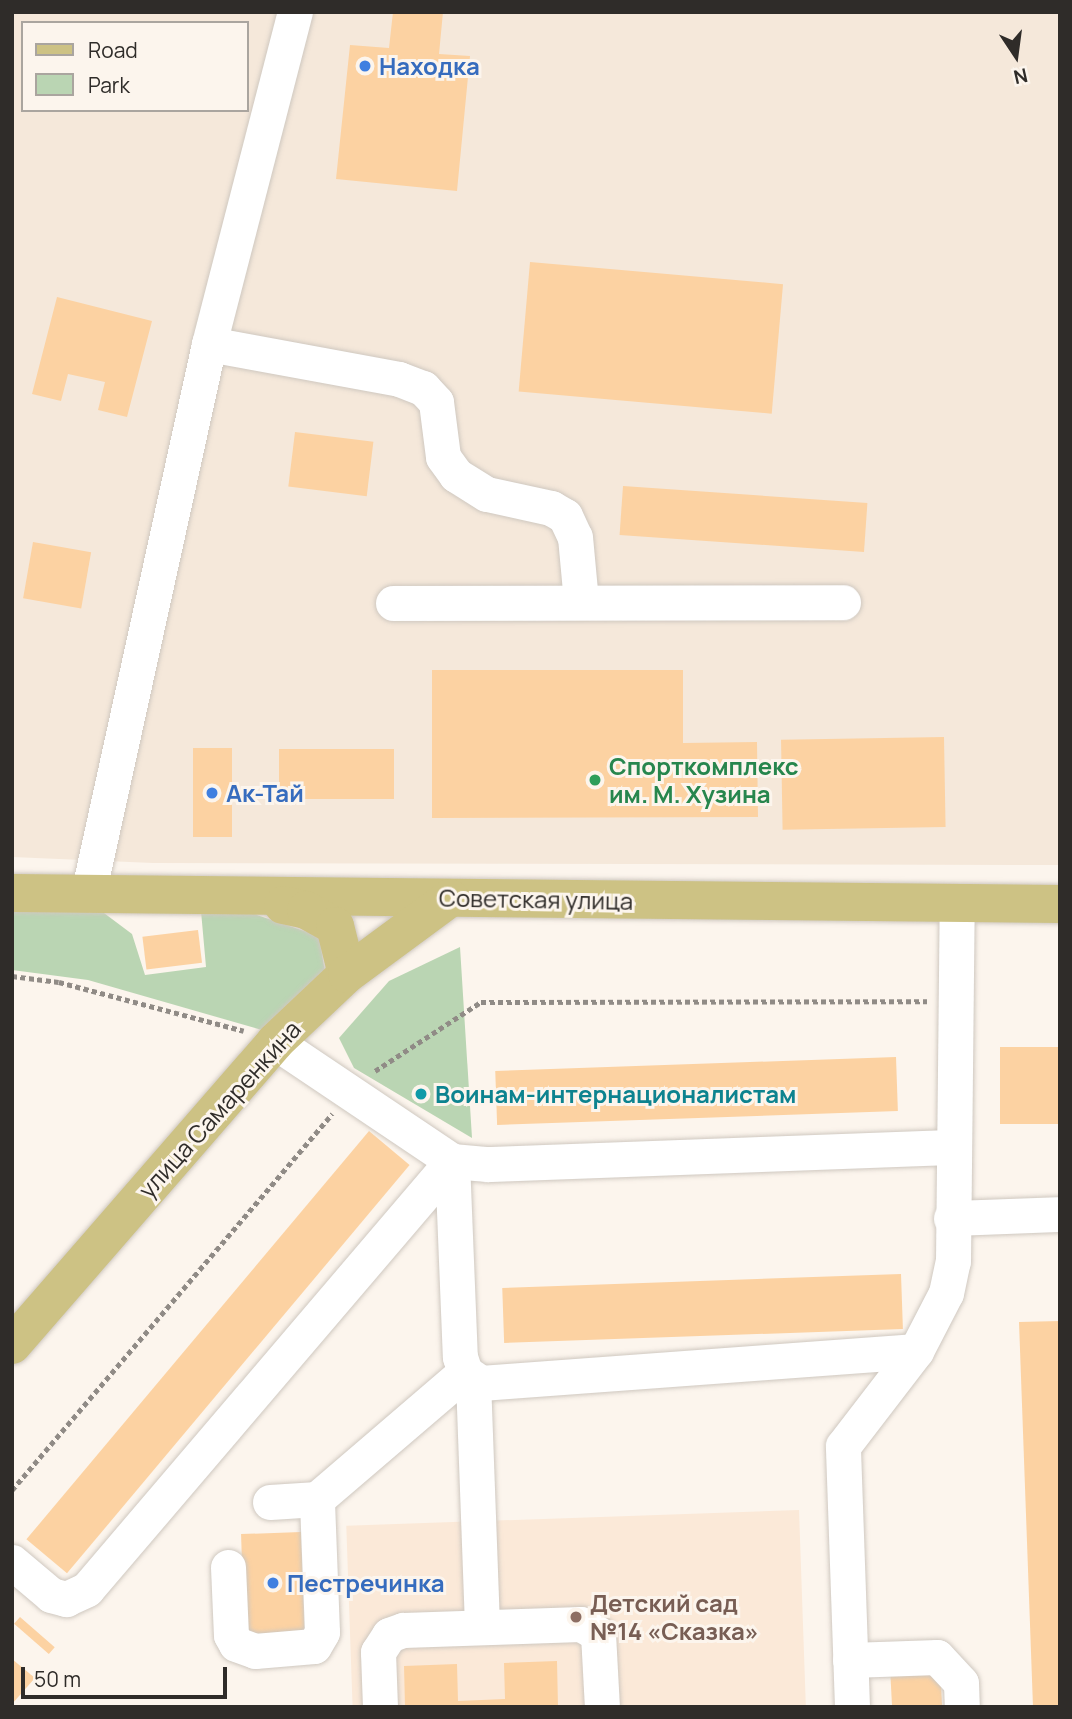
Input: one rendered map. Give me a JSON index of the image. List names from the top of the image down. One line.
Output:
{"streets":{"main road":["Советская улица","улица Самаренкина"]},"crossings":[["Советская улица","улица Самаренкина"]],"places":["Находка","Спорткомплекс им. М. Хузина","Ак-Тай","Воинам-интернационалистам","Пестречинка","Детский сад №14 «Сказка»"],"legend":["Road","Park"],"scale_bar":"50 m","north":"bottom"}
